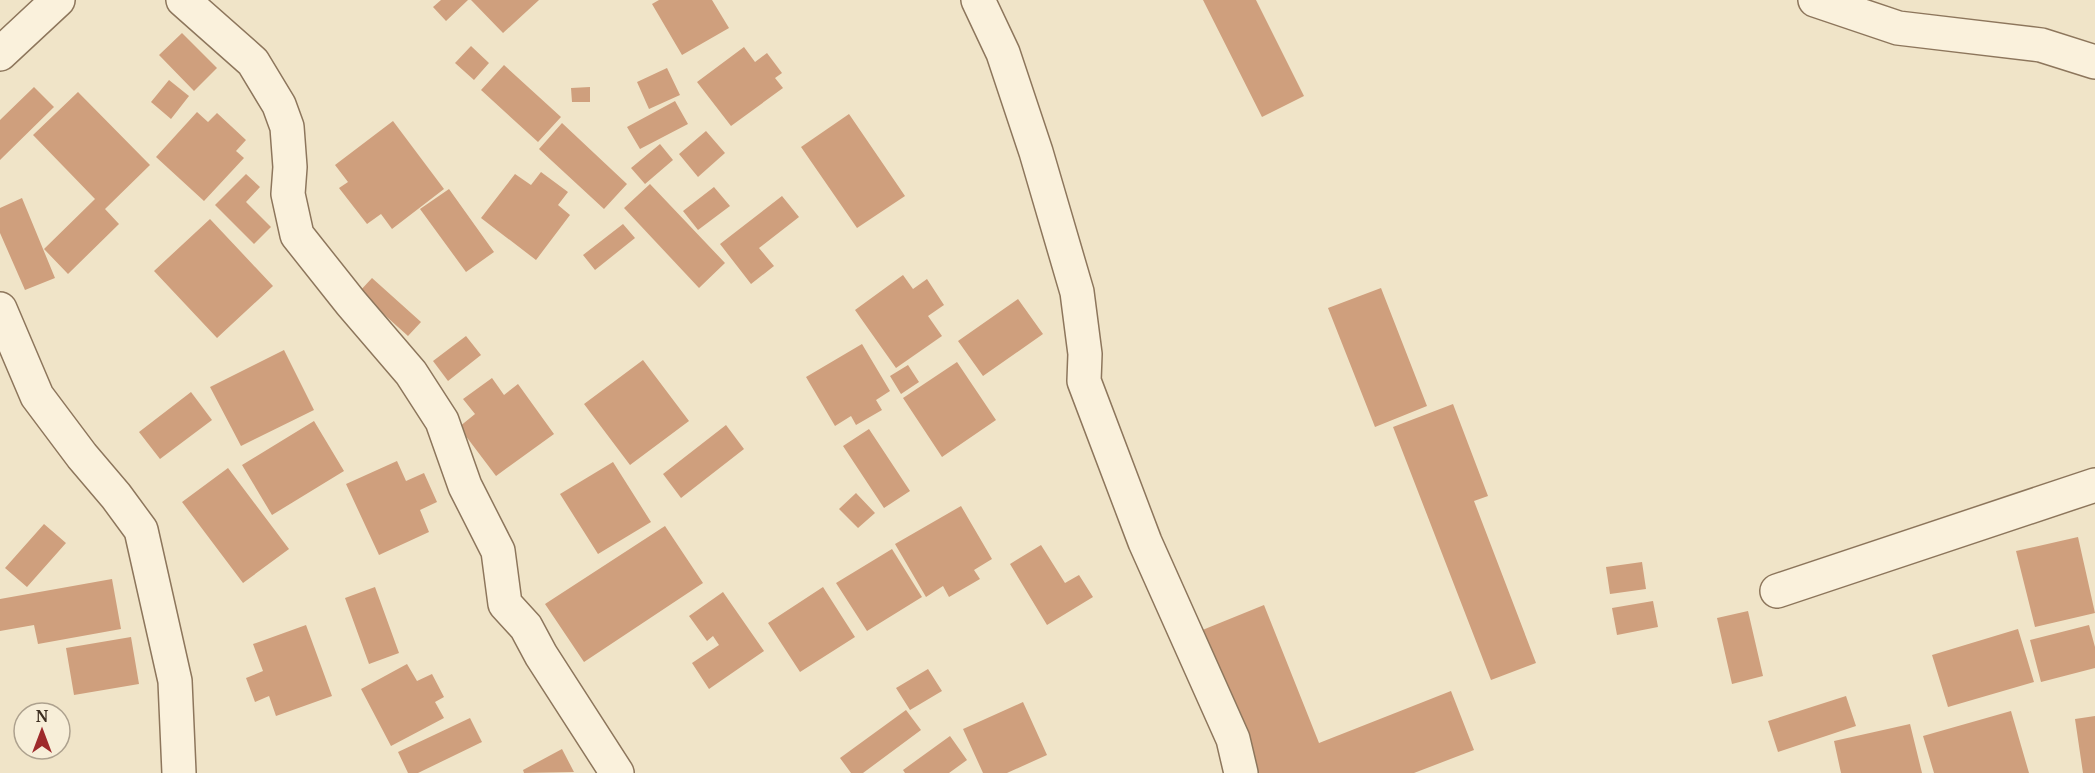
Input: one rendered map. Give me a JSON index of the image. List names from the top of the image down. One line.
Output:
{"north":"top"}
